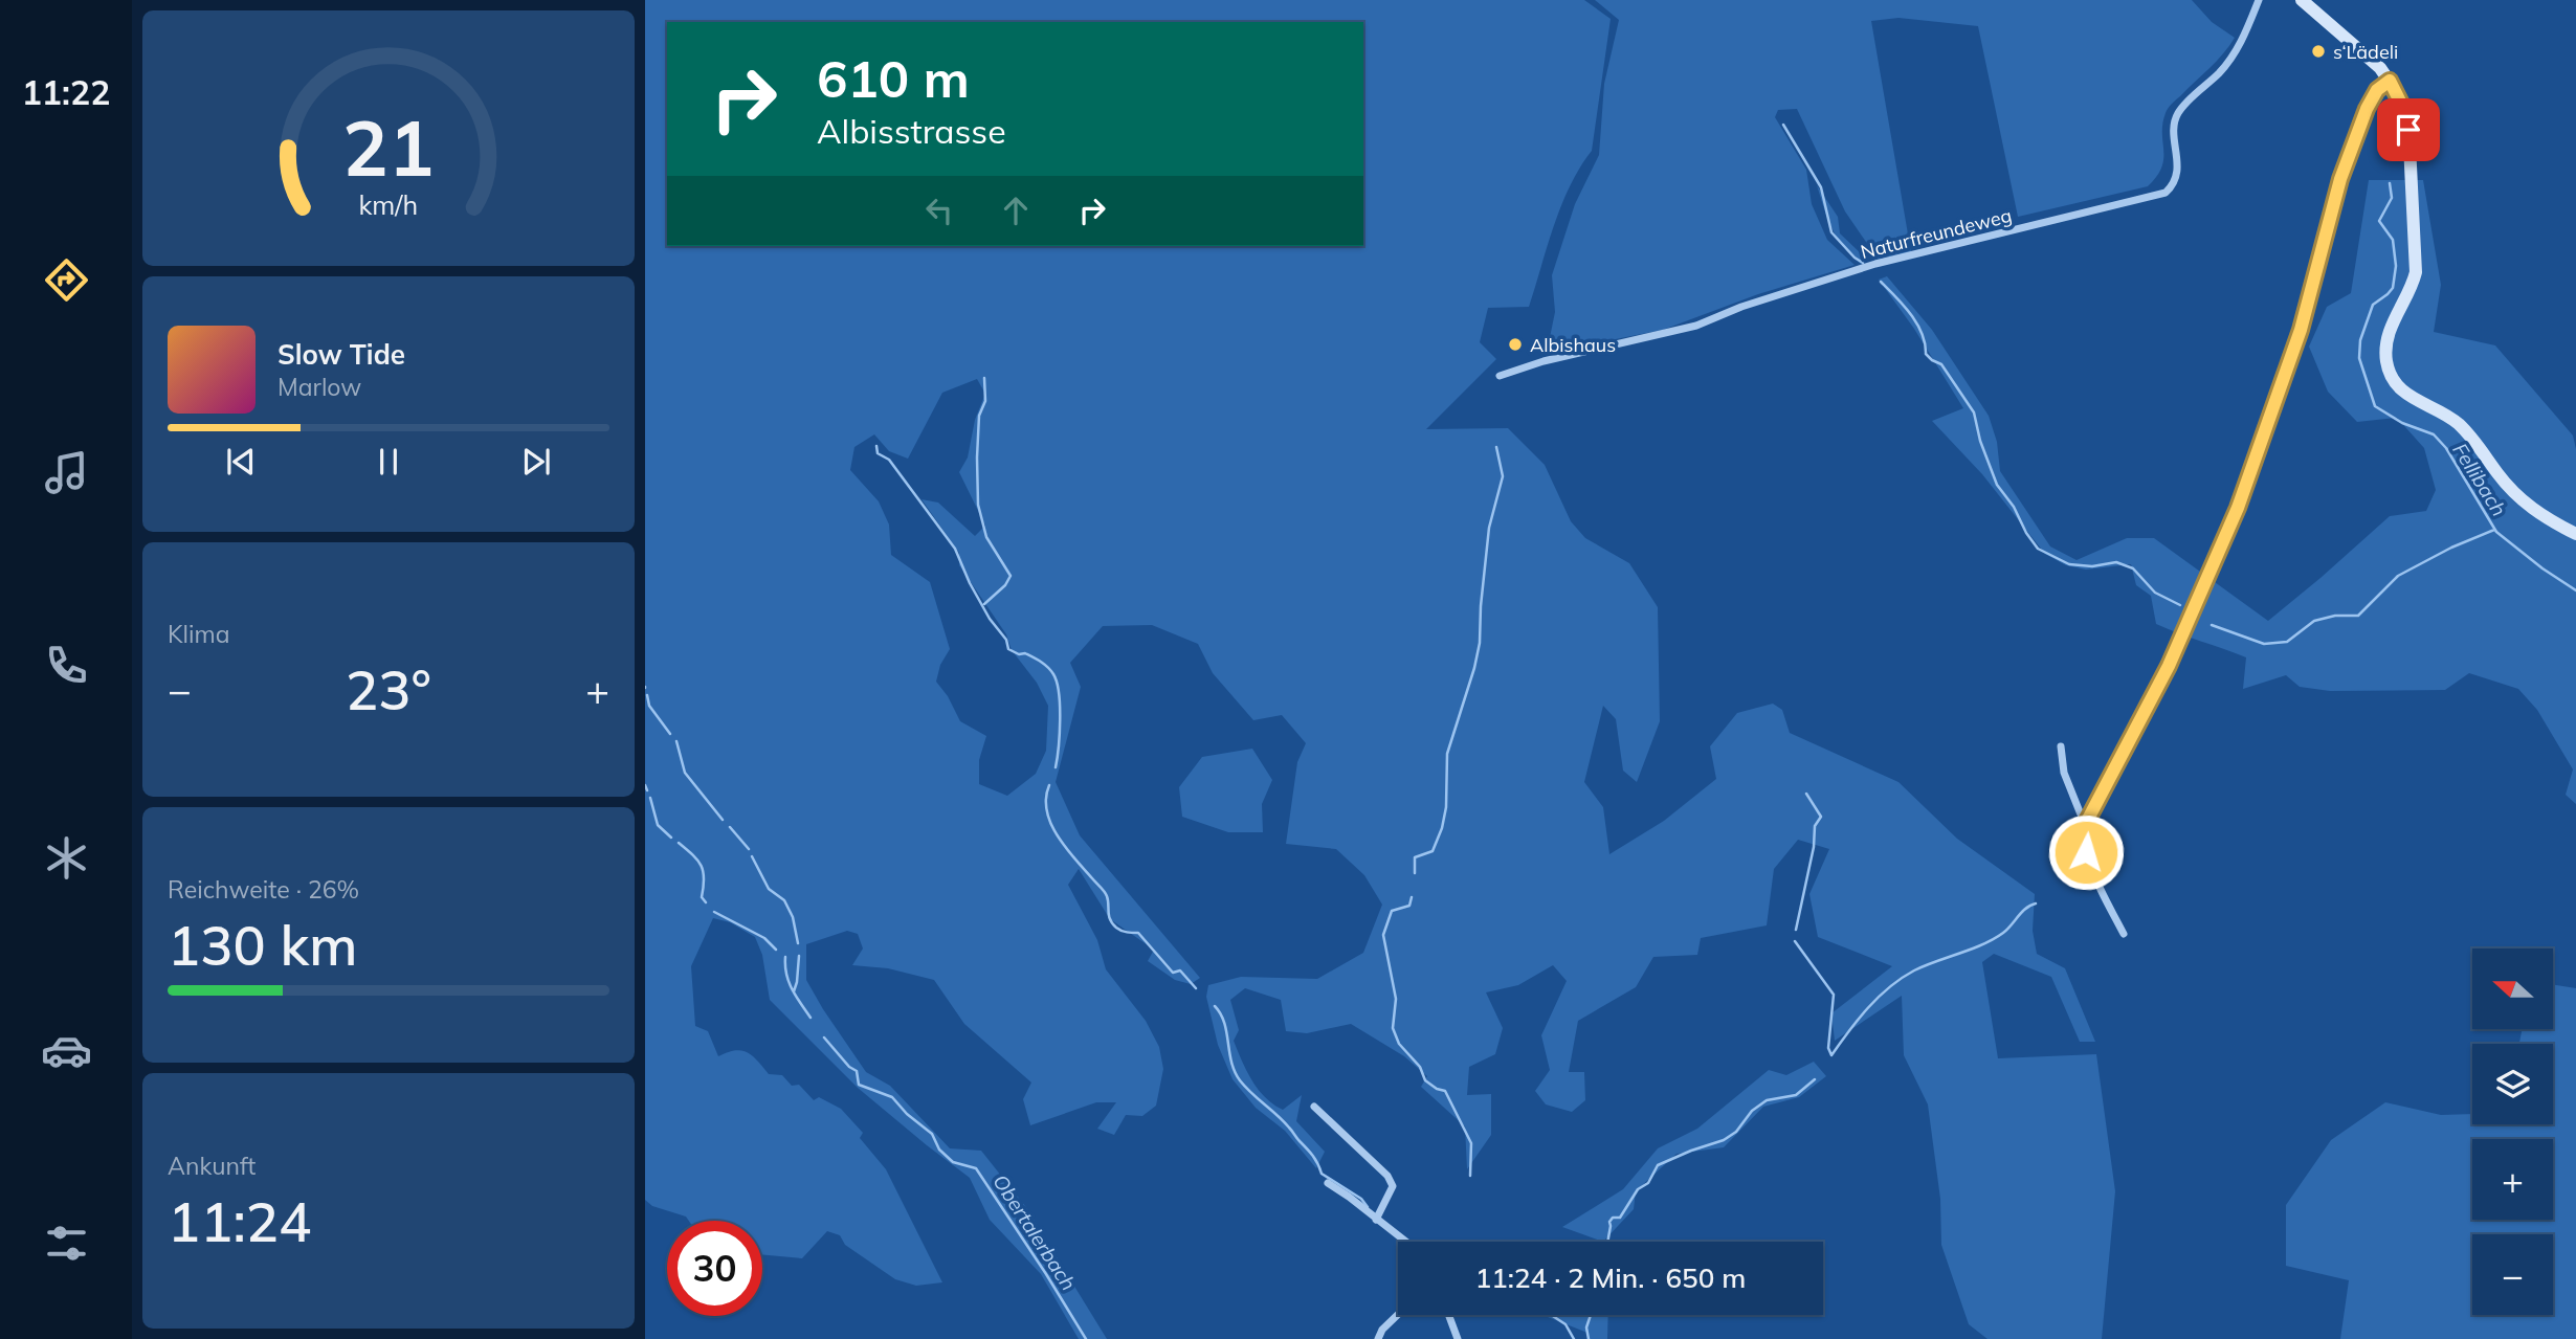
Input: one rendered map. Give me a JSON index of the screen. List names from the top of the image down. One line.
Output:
{"streets":{"street":["Naturfreundeweg"]},"water":["Fellibach","Obertalerbach"],"places":["s‘Lädeli","Albishaus"],"north":"left","page":{"tabs":"11:22","turn":["610 m","Albisstrasse"],"song":["Slow Tide","Marlow"],"tile":["Klima",["Reichweite · 26%","130 km"],["Ankunft","11:24"]],"heat":["−","23°","+"],"map_buttons":["+","−"],"limit":"30","trip":"11:24 · 2 Min. · 650 m","gauge":["21","km/h"]}}
